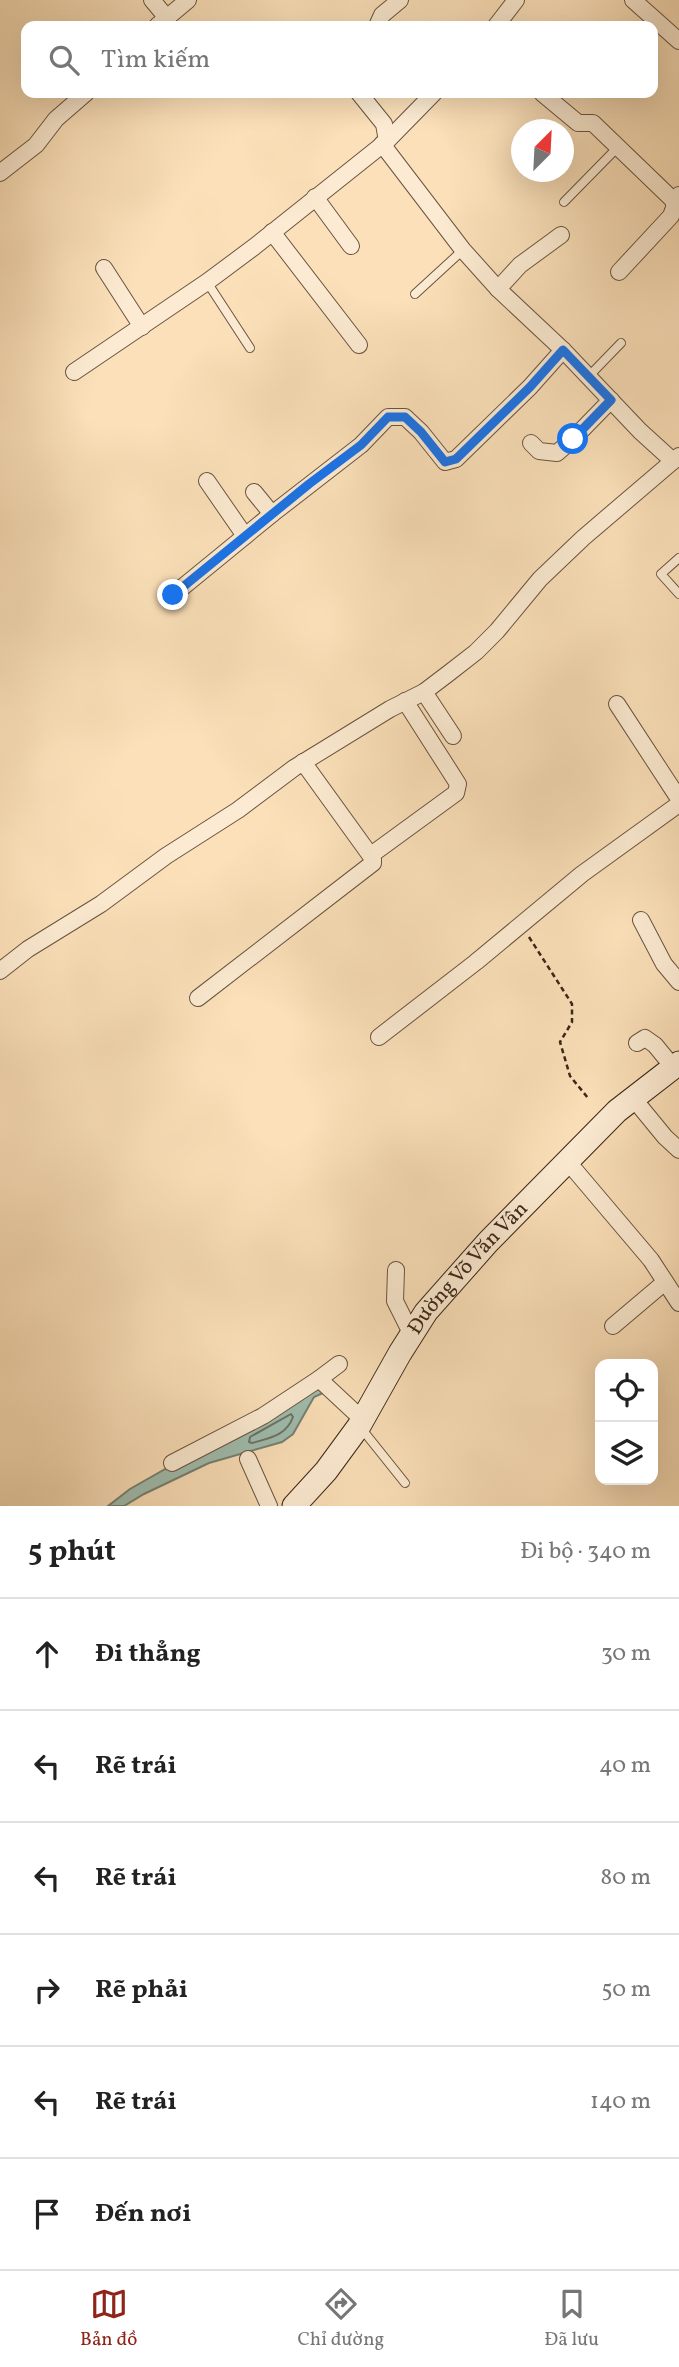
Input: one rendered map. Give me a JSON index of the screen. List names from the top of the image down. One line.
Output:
{"streets":{"street":["Đường Võ Văn Vân"]},"north":"top right","page":{"search":"Tìm kiếm","heading":["5 phút","Đi bộ · 340 m"],"list":[["Đi thẳng","30 m"],["Rẽ trái","40 m"],["Rẽ trái","80 m"],["Rẽ phải","50 m"],["Rẽ trái","140 m"],"Đến nơi"],"nav":["Bản đồ","Chỉ đường","Đã lưu"]}}
